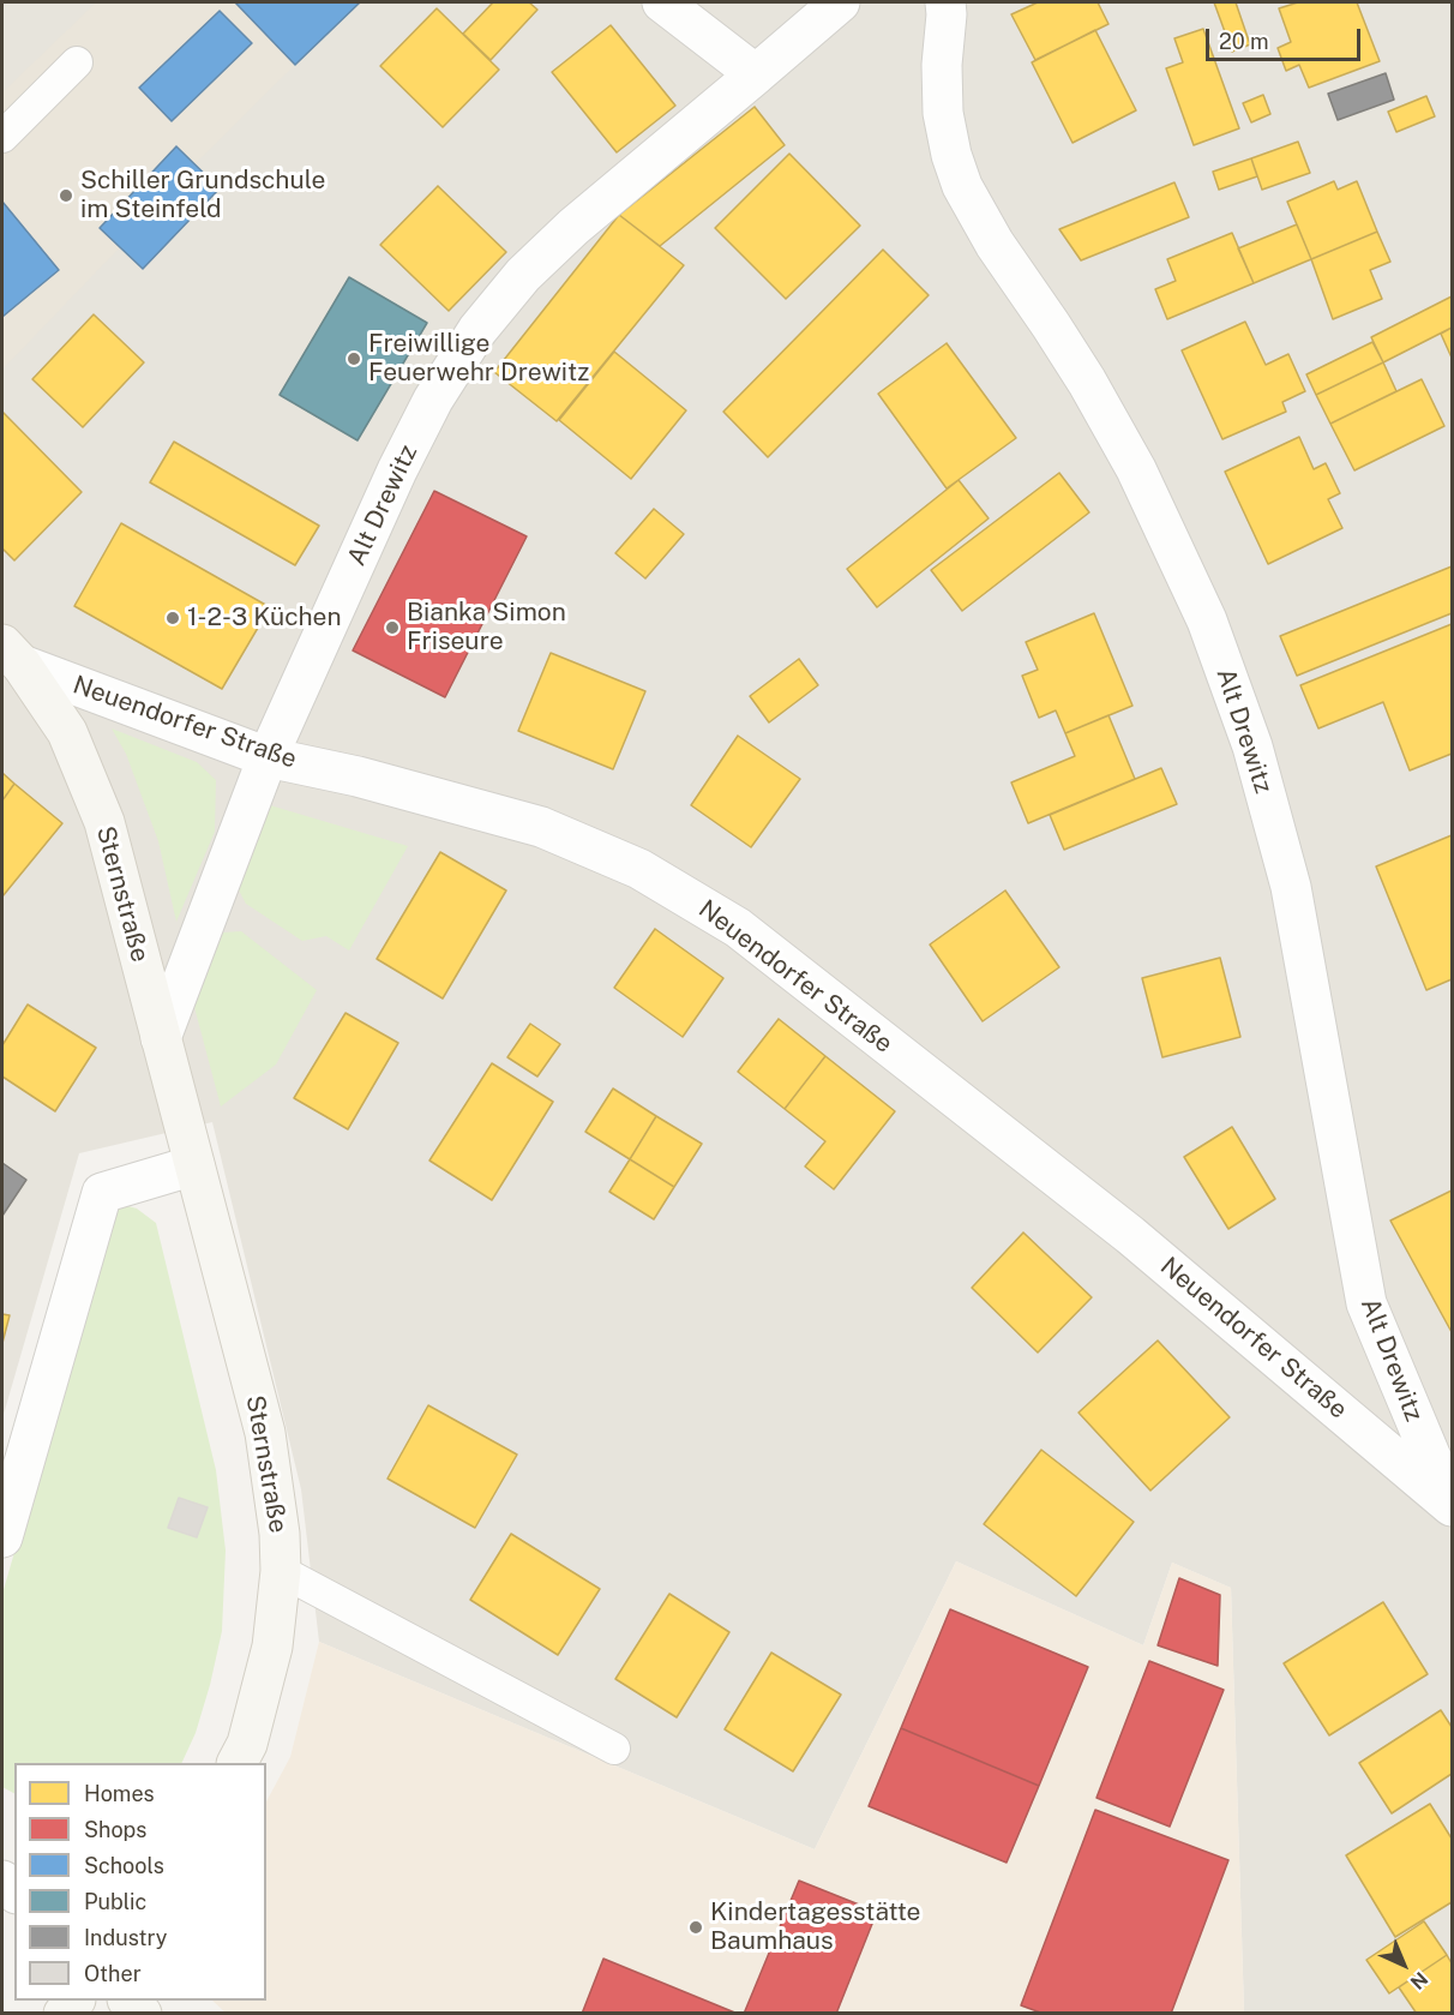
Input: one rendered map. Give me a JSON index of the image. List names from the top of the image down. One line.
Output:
{"streets":{"street":["Alt Drewitz","Neuendorfer Straße","Sternstraße"]},"crossings":[["Alt Drewitz","Neuendorfer Straße"],["Alt Drewitz","Sternstraße"],["Neuendorfer Straße","Sternstraße"]],"places":["Schiller Grundschule im Steinfeld","Freiwillige Feuerwehr Drewitz","1-2-3 Küchen","Bianka Simon Friseure","Kindertagesstätte Baumhaus"],"legend":["Homes","Shops","Schools","Public","Industry","Other"],"scale_bar":"20 m","north":"bottom right"}
